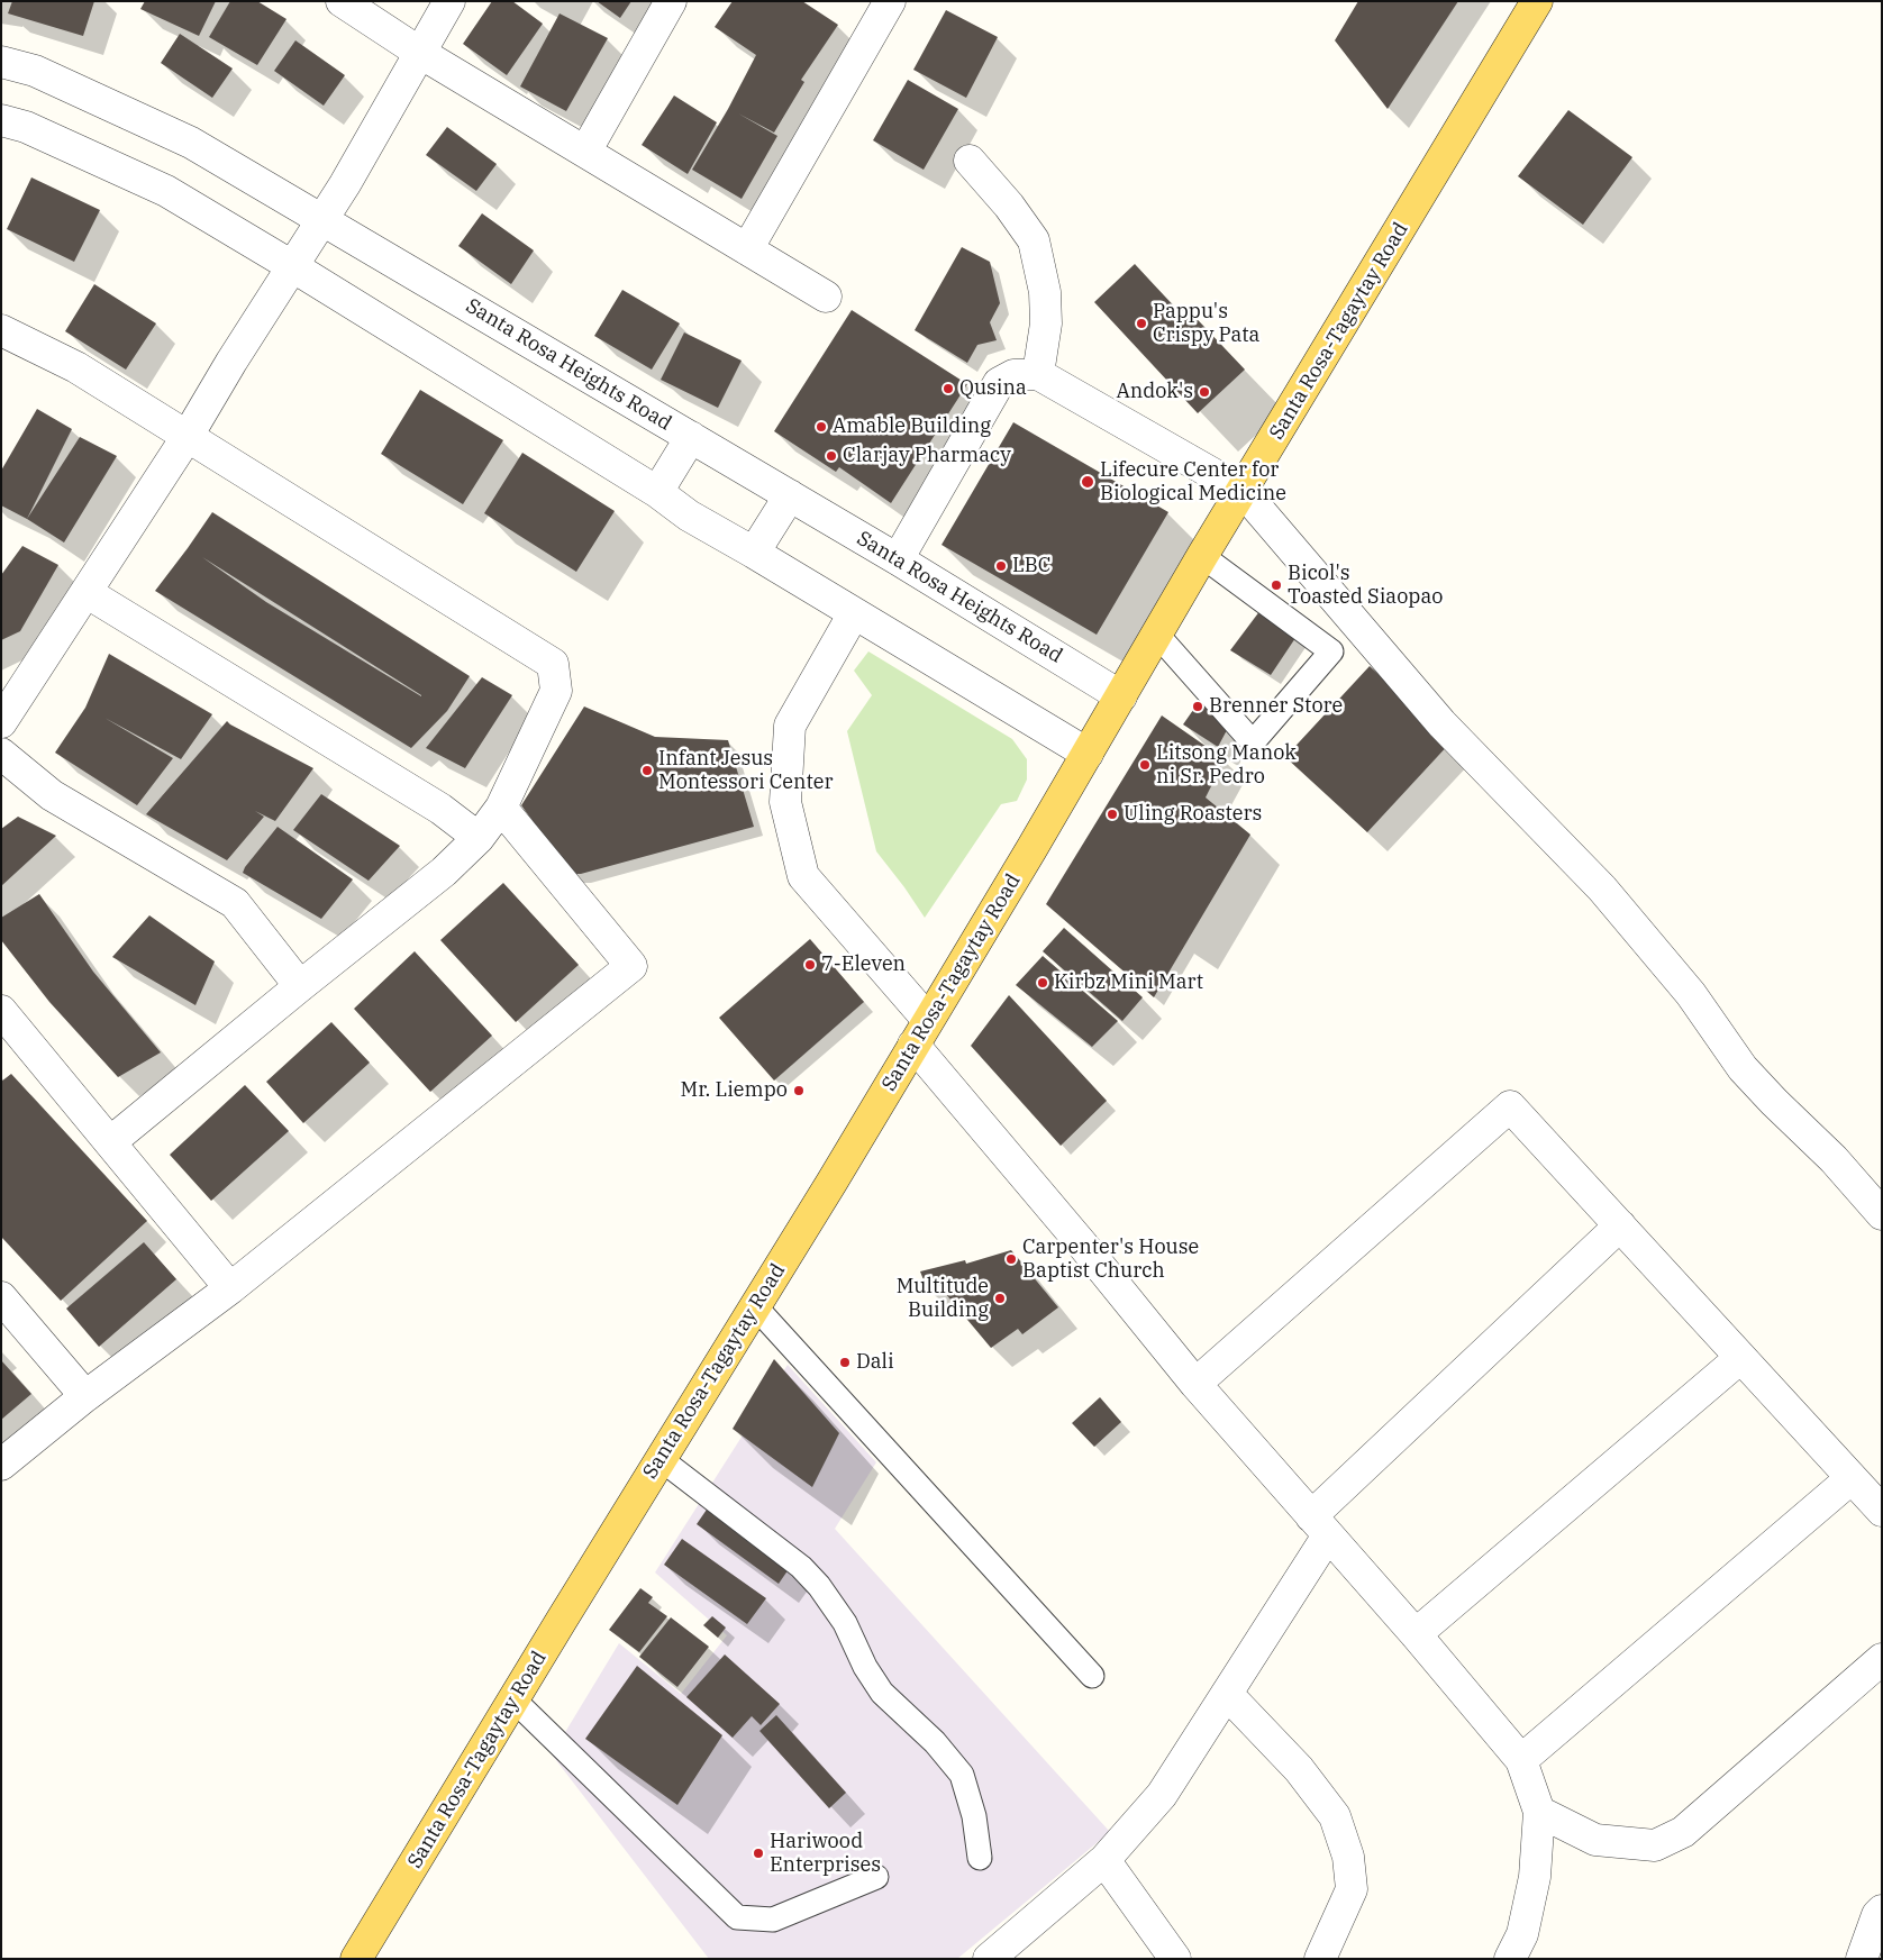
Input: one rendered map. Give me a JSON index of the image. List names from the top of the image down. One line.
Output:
{"streets":{"main road":["Santa Rosa-Tagaytay Road"],"street":["Santa Rosa Heights Road"]},"crossings":[["Santa Rosa-Tagaytay Road","Santa Rosa Heights Road"]],"places":["Pappu's Crispy Pata","Qusina","Andok's","Amable Building","Clarjay Pharmacy","Lifecure Center for Biological Medicine","LBC","Bicol's Toasted Siaopao","Brenner Store","Litsong Manok ni Sr. Pedro","Infant Jesus Montessori Center","Uling Roasters","7-Eleven","Kirbz Mini Mart","Mr. Liempo","Carpenter's House Baptist Church","Multitude Building","Dali","Hariwood Enterprises"]}
